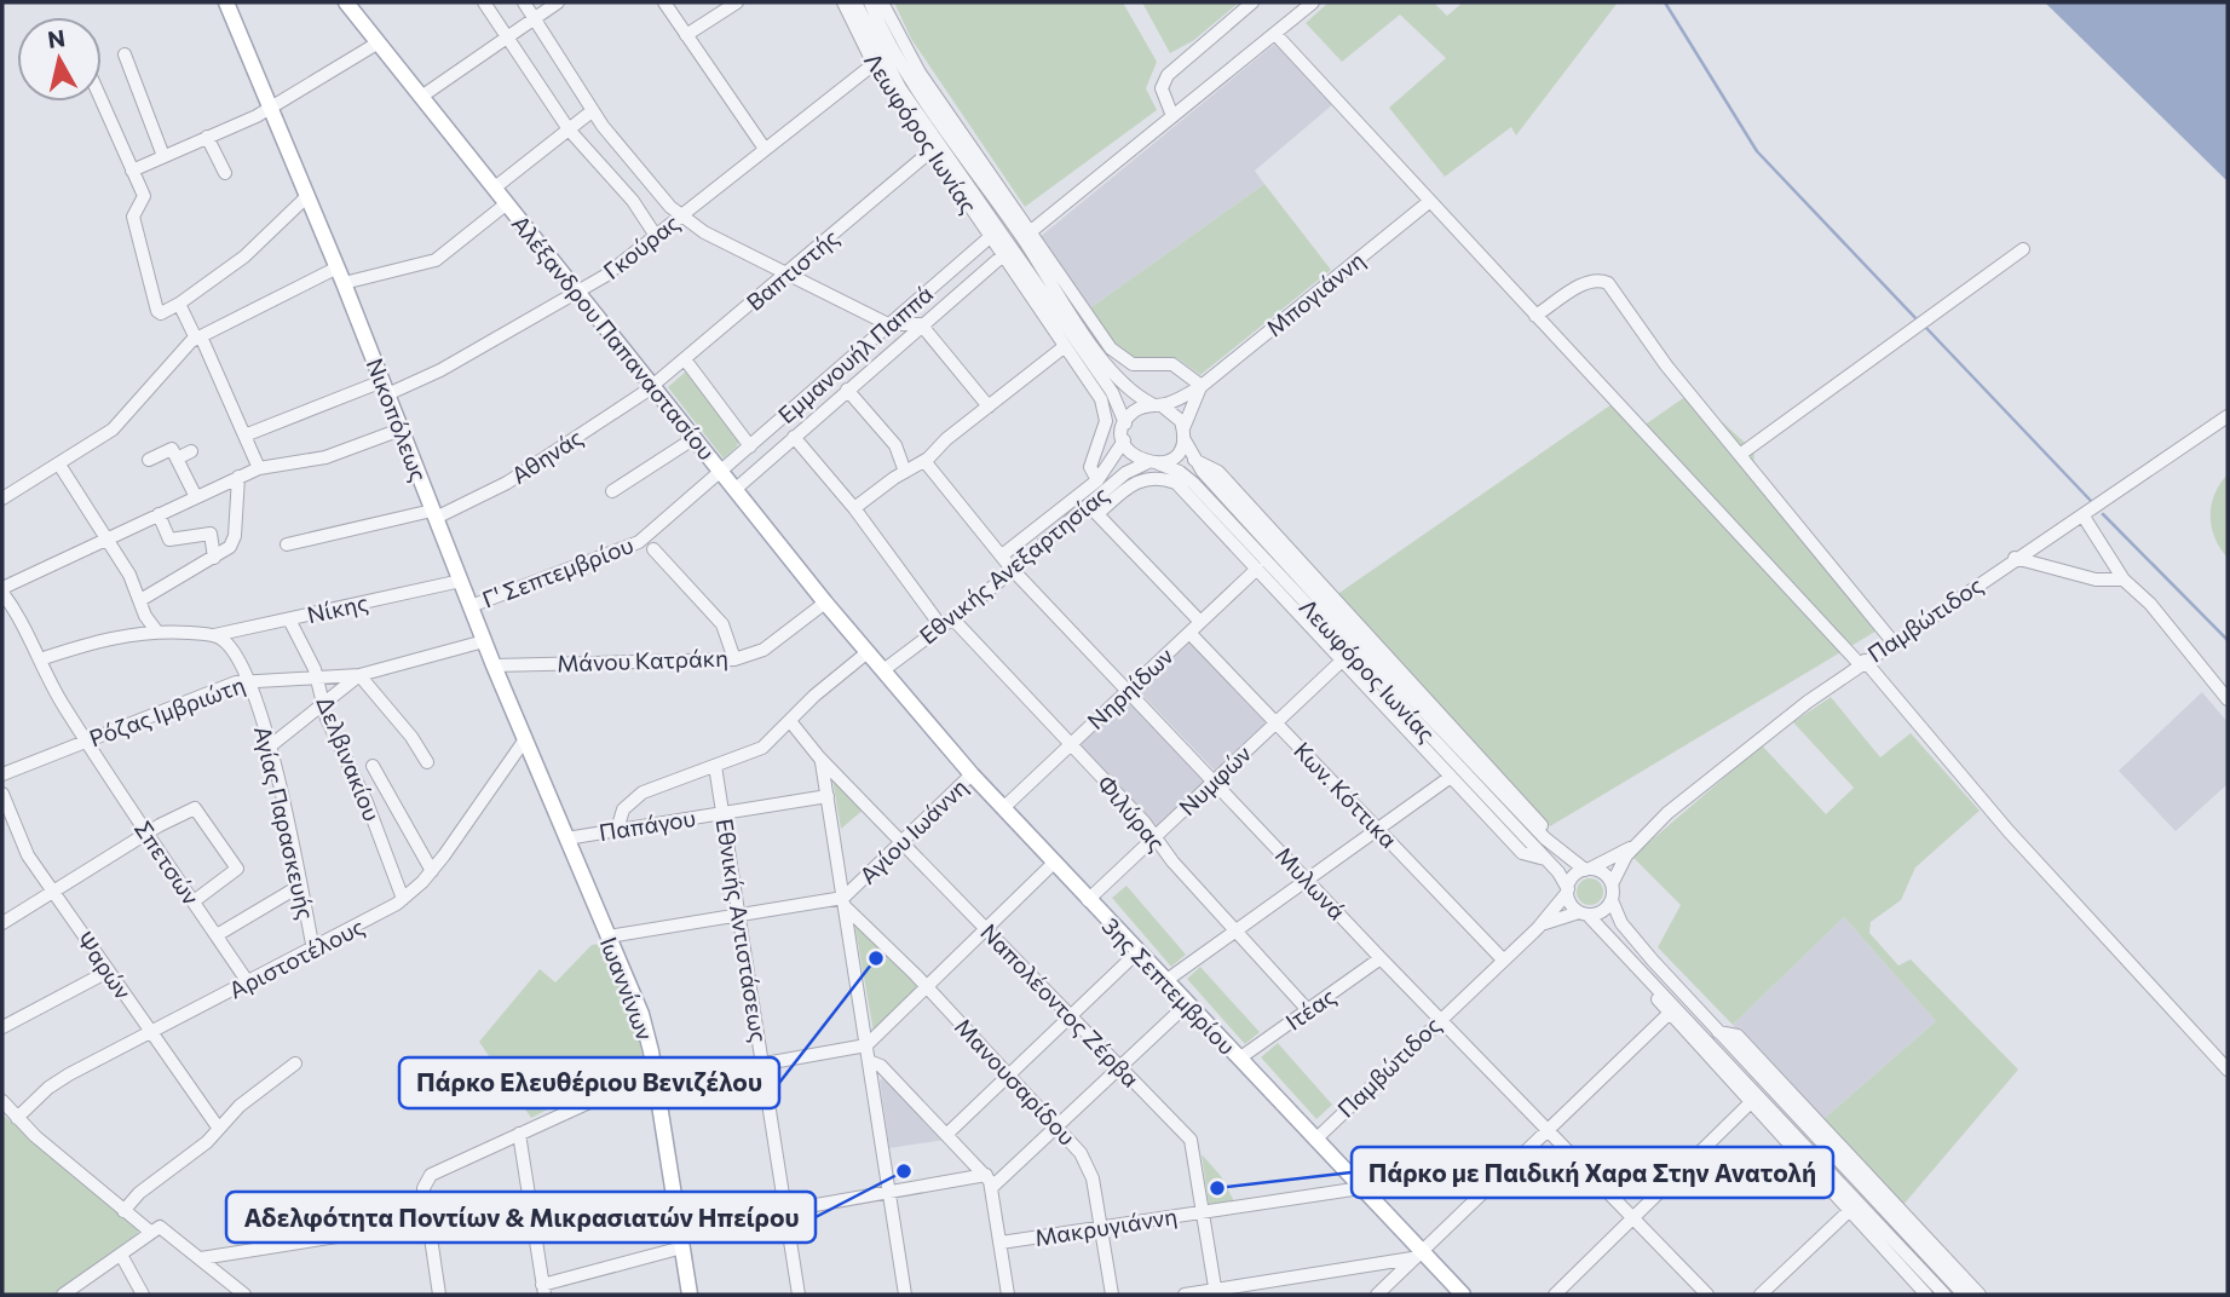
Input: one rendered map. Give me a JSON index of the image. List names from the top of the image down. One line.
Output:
{"streets":{"main road":["Αλέξανδρου Παπαναστασίου","Νικοπόλεως","3ης Σεπτεμβρίου","Ιωαννίνων"],"street":["Λεωφόρος Ιωνίας","Γκούρας","Βαπτιστής","Μπογιάννη","Εμμανουήλ Παππά","Αθηνάς","Εθνικής Ανεξαρτησίας","Γ' Σεπτεμβρίου","Νίκης","Παμβώτιδος","Μάνου Κατράκη","Νηρηίδων","Ρόζας Ιμβριώτη","Δελβινακίου","Νυμφών","Κων. Κόττικα","Φιλύρας","Αγίας Παρασκευής","Παπάγου","Αγίου Ιωάννη","Σπετσών","Μυλωνά","Εθνικής Αντιστάσεως","Αριστοτέλους","Ψαρών","Ναπολέοντος Ζέρβα","Ιτέας","Μανουσαρίδου","Μακρυγιάννη"]},"crossings":[["Λεωφόρος Ιωνίας","Γκούρας"],["Λεωφόρος Ιωνίας","Βαπτιστής"],["Λεωφόρος Ιωνίας","Μπογιάννη"],["Λεωφόρος Ιωνίας","Εμμανουήλ Παππά"],["Λεωφόρος Ιωνίας","Εθνικής Ανεξαρτησίας"],["Λεωφόρος Ιωνίας","Παμβώτιδος"],["Γκούρας","Αλέξανδρου Παπαναστασίου"],["Γκούρας","Νικοπόλεως"],["Βαπτιστής","Αλέξανδρου Παπαναστασίου"],["Βαπτιστής","Αθηνάς"],["Μπογιάννη","Εθνικής Ανεξαρτησίας"],["Αλέξανδρου Παπαναστασίου","Εμμανουήλ Παππά"],["Αλέξανδρου Παπαναστασίου","Αθηνάς"],["Αλέξανδρου Παπαναστασίου","Εθνικής Ανεξαρτησίας"],["Αλέξανδρου Παπαναστασίου","Γ' Σεπτεμβρίου"],["Αλέξανδρου Παπαναστασίου","Μάνου Κατράκη"],["Αλέξανδρου Παπαναστασίου","3ης Σεπτεμβρίου"],["Εμμανουήλ Παππά","Γ' Σεπτεμβρίου"],["Εμμανουήλ Παππά","Φιλύρας"],["Νικοπόλεως","Αθηνάς"],["Νικοπόλεως","Γ' Σεπτεμβρίου"],["Νικοπόλεως","Νίκης"],["Νικοπόλεως","Μάνου Κατράκη"],["Νικοπόλεως","Ρόζας Ιμβριώτη"],["Νικοπόλεως","Παπάγου"],["Νικοπόλεως","Αριστοτέλους"],["Νικοπόλεως","Ιωαννίνων"],["Εθνικής Ανεξαρτησίας","Φιλύρας"],["Εθνικής Ανεξαρτησίας","Μυλωνά"],["Εθνικής Ανεξαρτησίας","3ης Σεπτεμβρίου"],["Νίκης","Δελβινακίου"],["Νίκης","Αγίας Παρασκευής"],["Παμβώτιδος","Κων. Κόττικα"],["Παμβώτιδος","Μυλωνά"],["Παμβώτιδος","3ης Σεπτεμβρίου"],["Νηρηίδων","Κων. Κόττικα"],["Νηρηίδων","Φιλύρας"],["Νηρηίδων","Μυλωνά"],["Νηρηίδων","3ης Σεπτεμβρίου"],["Ρόζας Ιμβριώτη","Δελβινακίου"],["Ρόζας Ιμβριώτη","Αγίας Παρασκευής"],["Ρόζας Ιμβριώτη","Σπετσών"],["Δελβινακίου","Αριστοτέλους"],["Νυμφών","Κων. Κόττικα"],["Νυμφών","Φιλύρας"],["Νυμφών","Μυλωνά"],["Νυμφών","3ης Σεπτεμβρίου"],["Φιλύρας","Ιτέας"],["Αγίας Παρασκευής","Αριστοτέλους"],["Παπάγου","Εθνικής Αντιστάσεως"],["Παπάγου","Ιωαννίνων"],["Αγίου Ιωάννη","Εθνικής Αντιστάσεως"],["Αγίου Ιωάννη","3ης Σεπτεμβρίου"],["Αγίου Ιωάννη","Ιωαννίνων"],["Αγίου Ιωάννη","Ναπολέοντος Ζέρβα"],["Αγίου Ιωάννη","Μανουσαρίδου"],["Σπετσών","Αριστοτέλους"],["Μυλωνά","Ιτέας"],["Αριστοτέλους","Ψαρών"],["3ης Σεπτεμβρίου","Ιτέας"],["3ης Σεπτεμβρίου","Μακρυγιάννη"],["Ναπολέοντος Ζέρβα","Μακρυγιάννη"],["Μανουσαρίδου","Μακρυγιάννη"]],"places":["Πάρκο Ελευθέριου Βενιζέλου","Αδελφότητα Ποντίων & Μικρασιατών Ηπείρου","Πάρκο με Παιδική Χαρα Στην Ανατολή"],"north":"top"}
